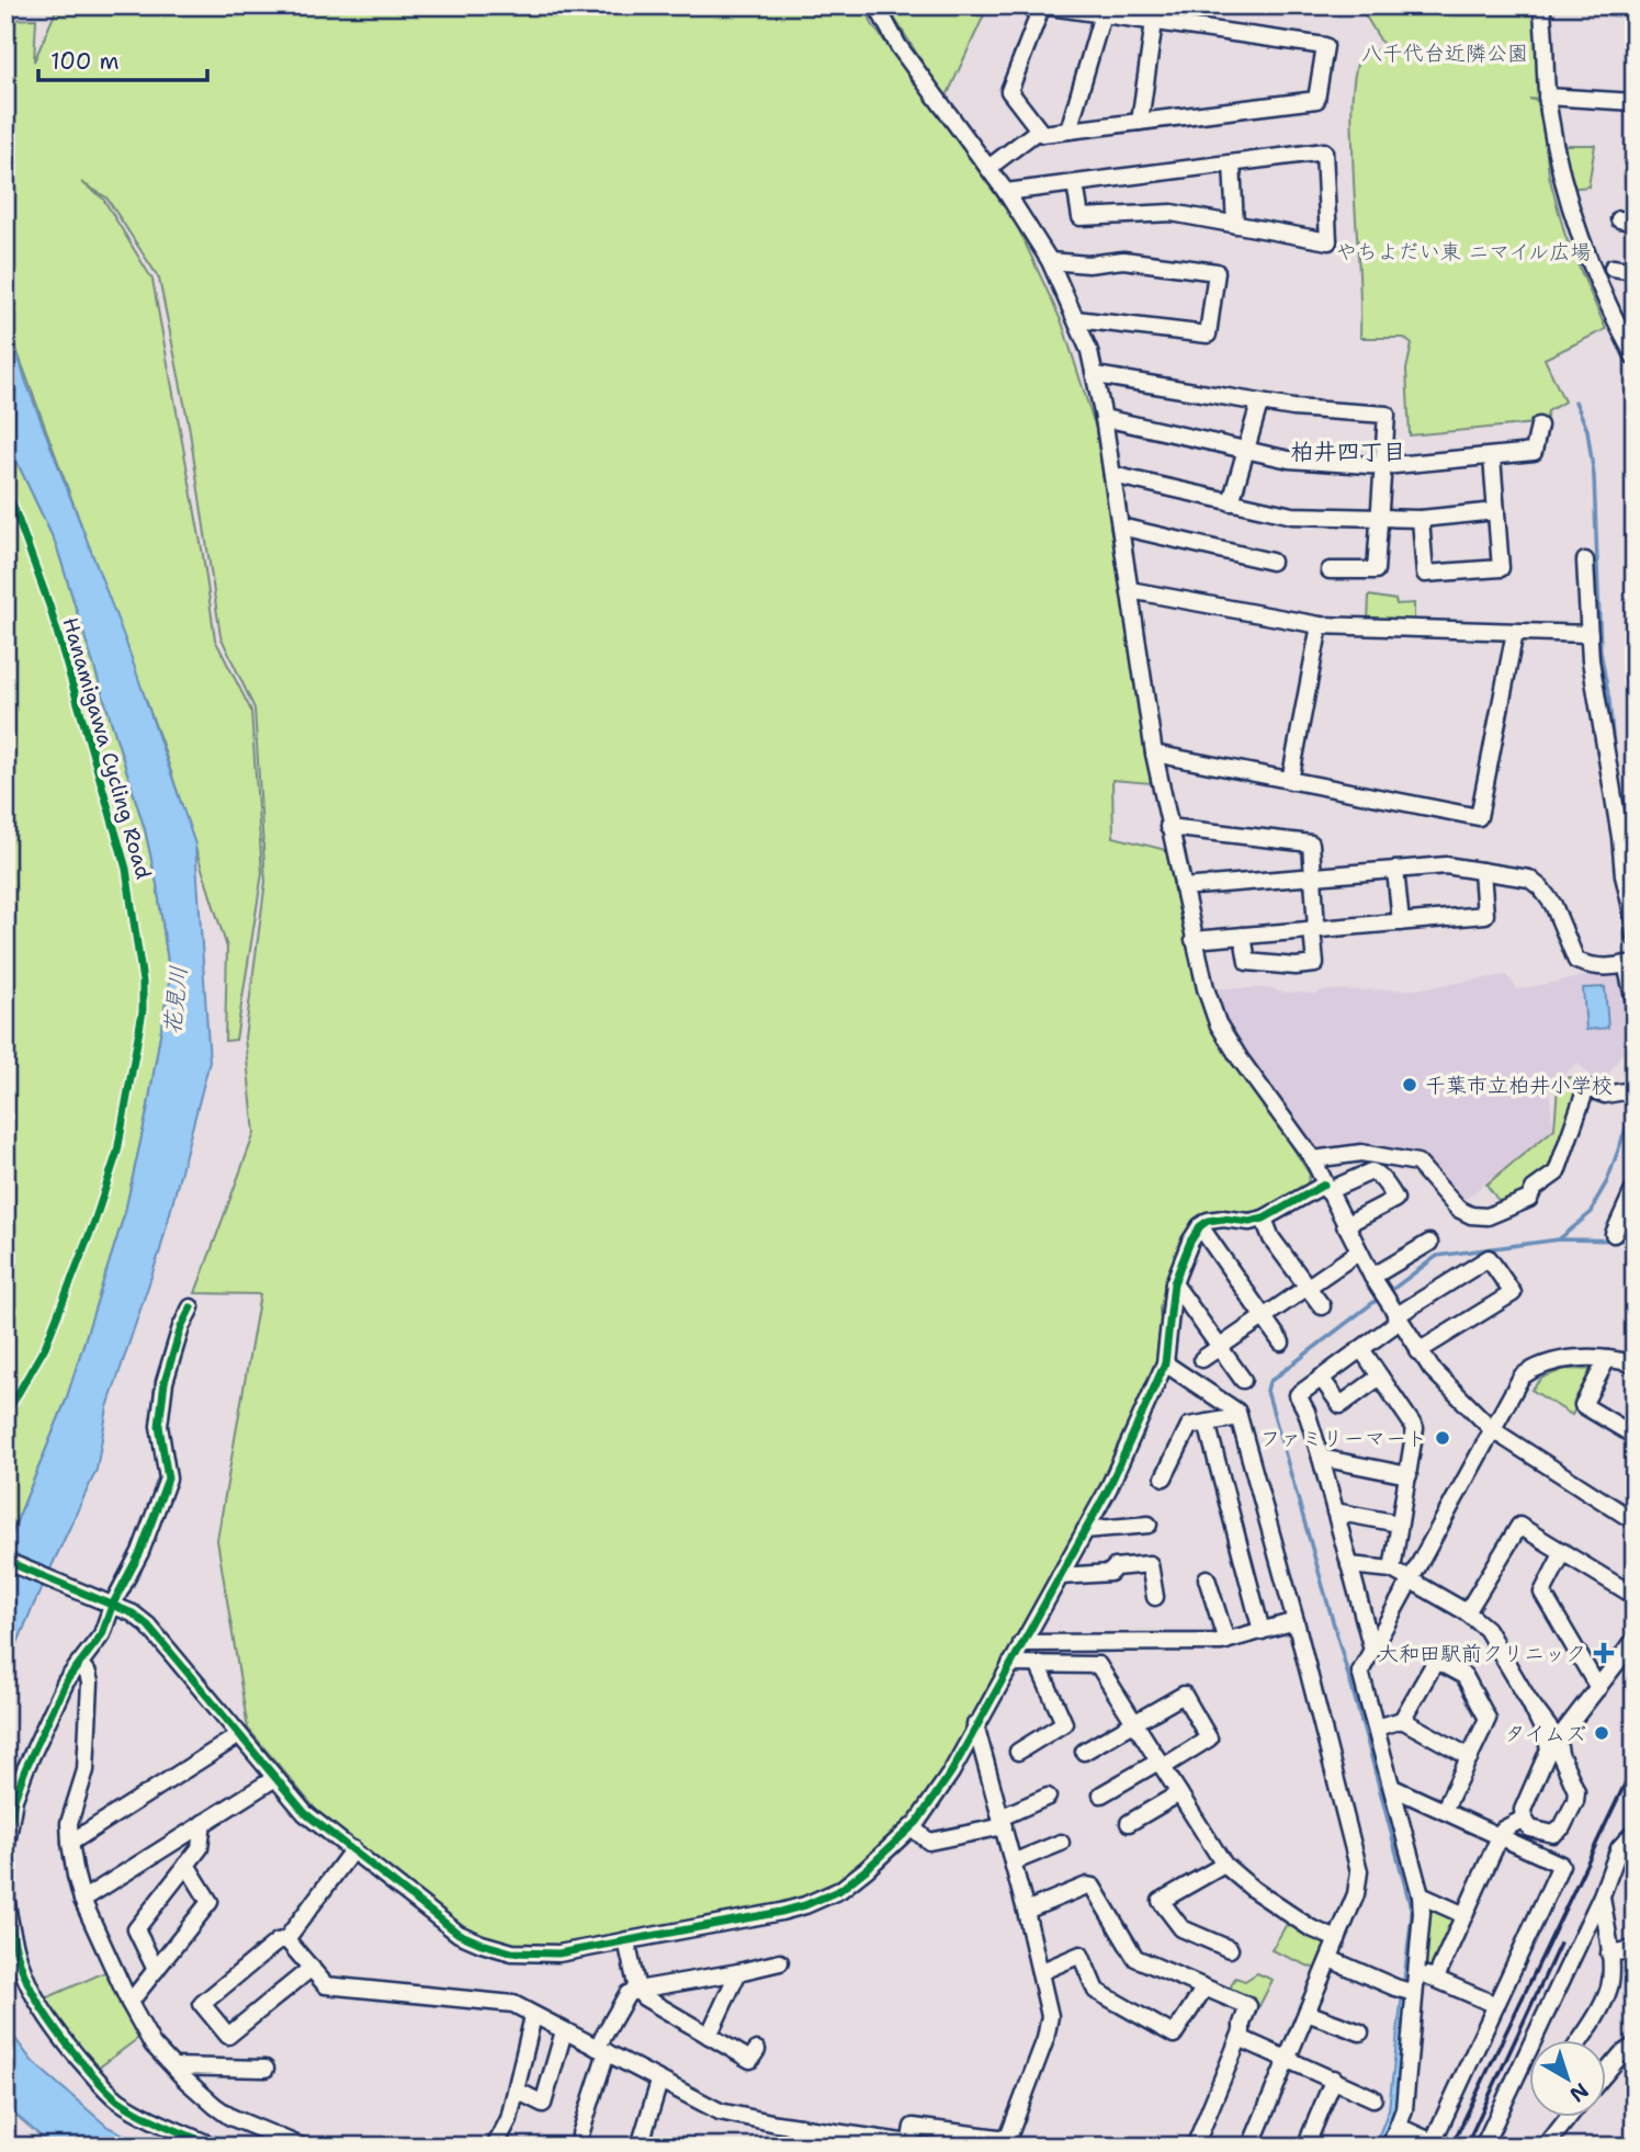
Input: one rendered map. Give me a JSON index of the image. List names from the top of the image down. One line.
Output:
{"streets":{"cycle path":["Hanamigawa Cycling Road"]},"districts":["柏井四丁目"],"water":["花見川"],"parks":["八千代台近隣公園","やちよだい東 ニマイル広場"],"places":{"other":["千葉市立柏井小学校","ファミリーマート","タイムズ"],"health":["大和田駅前クリニック"]},"scale_bar":"100 m","north":"bottom right"}
